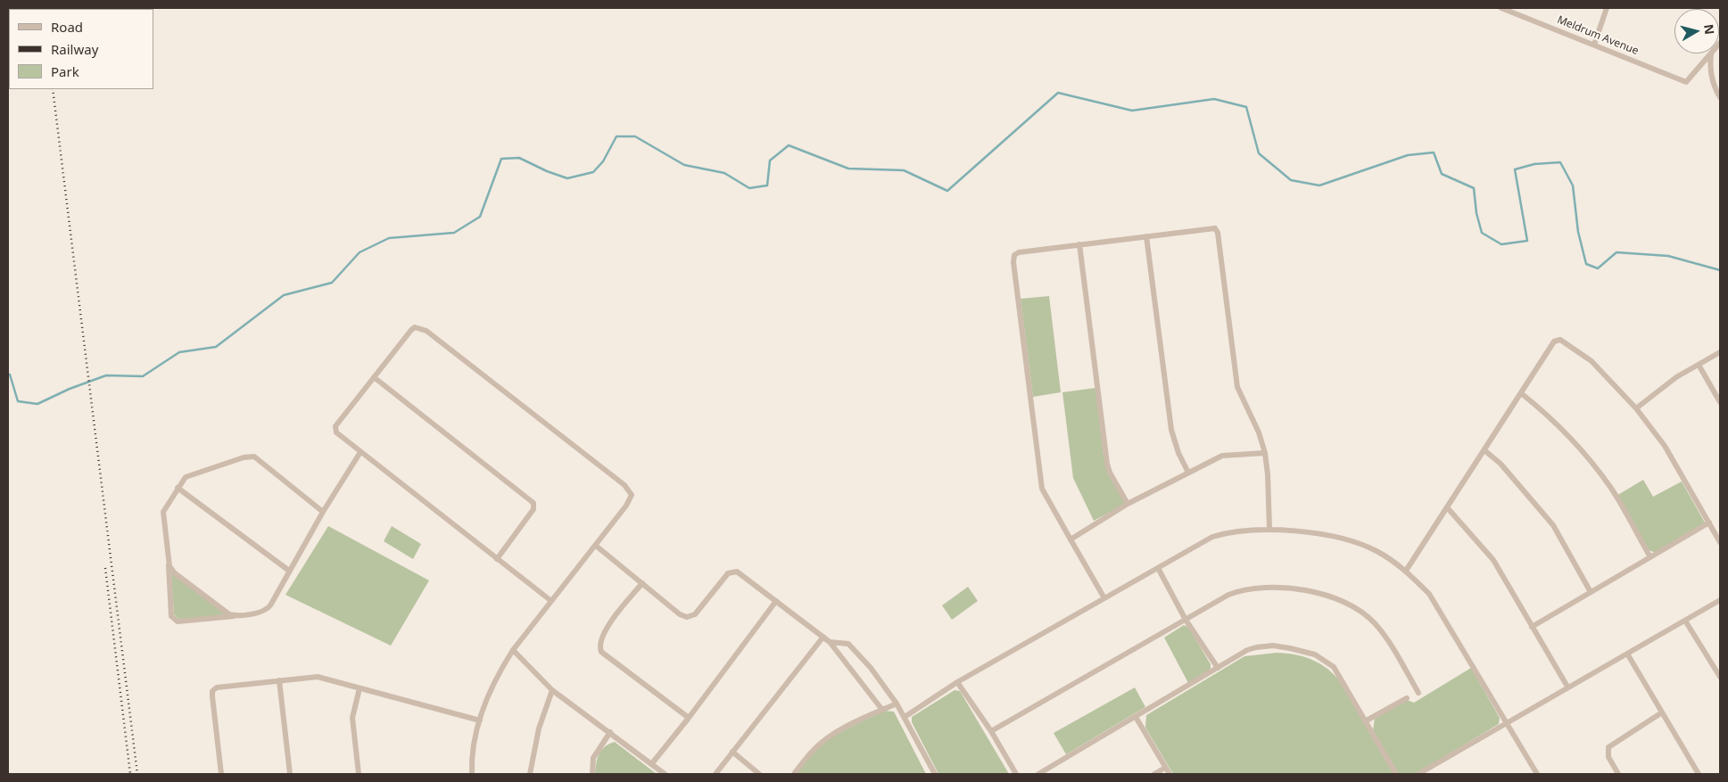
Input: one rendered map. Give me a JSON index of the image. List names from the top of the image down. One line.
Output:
{"streets":{"street":["Meldrum Avenue"]},"legend":["Road","Railway","Park"],"north":"right"}
